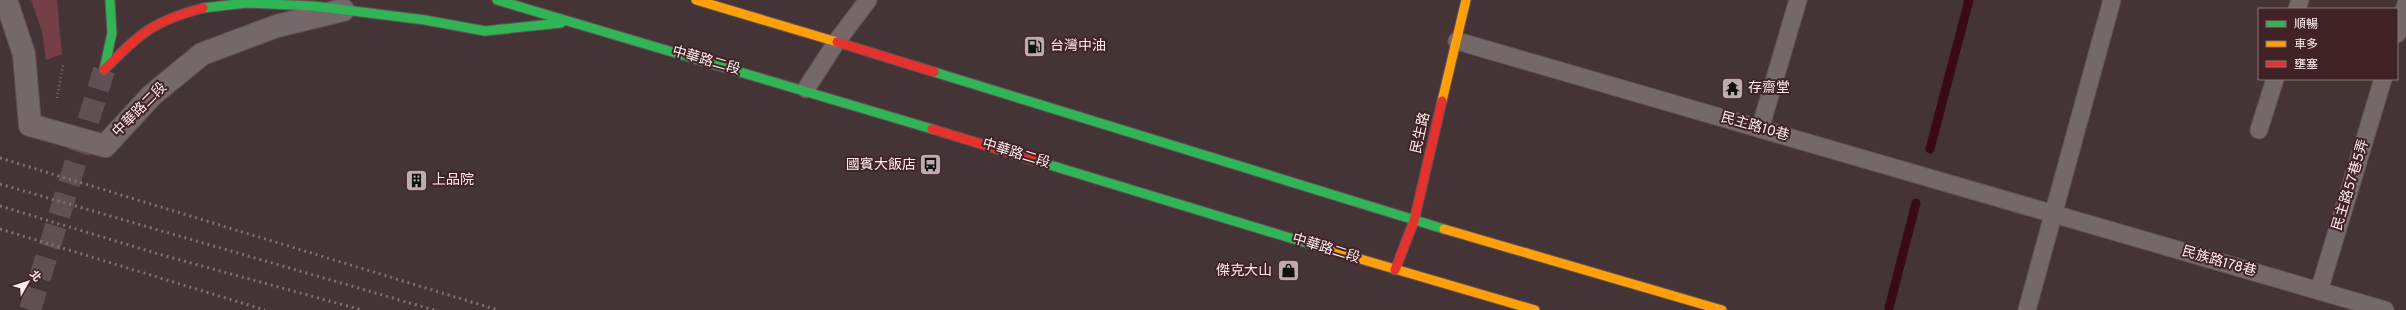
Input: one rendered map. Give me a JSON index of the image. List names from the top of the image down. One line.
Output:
{"streets":{"street":["中華路二段","民生路"],"lane":["民主路10巷","民主路57巷5弄","民族路178巷"]},"crossings":[["中華路二段","民生路"],["民主路10巷","民生路"],["民主路10巷","民族路178巷"],["民主路57巷5弄","民族路178巷"]],"places":{"fuel station":["台灣中油"],"temple":["存齋堂"],"bus stop":["國賓大飯店"],"building":["上品院"],"shop":["傑克大山"]},"legend":["順暢","車多","壅塞"],"north":"top right"}
